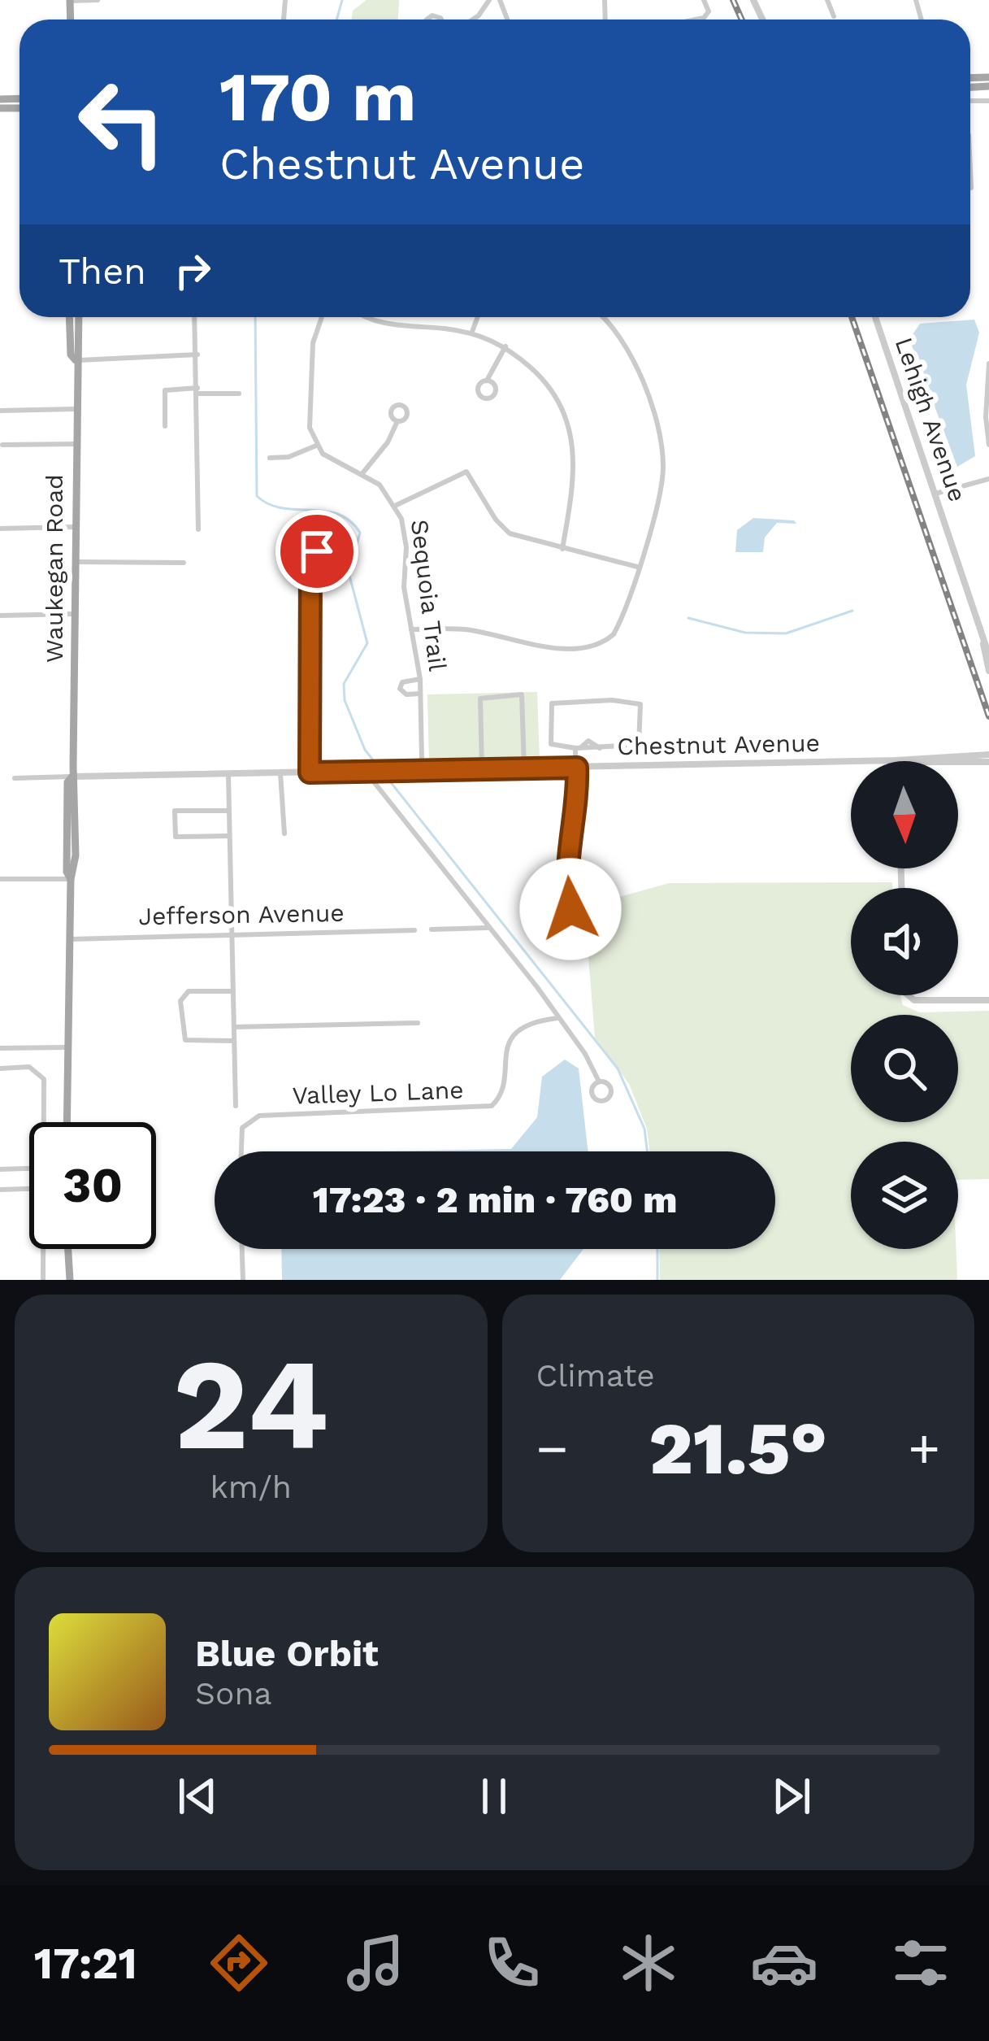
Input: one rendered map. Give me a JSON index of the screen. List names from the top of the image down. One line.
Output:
{"streets":{"main road":["Waukegan Road"],"street":["Lehigh Avenue","Sequoia Trail","Chestnut Avenue","Jefferson Avenue","Valley Lo Lane"]},"crossings":[["Waukegan Road","Chestnut Avenue"],["Waukegan Road","Jefferson Avenue"]],"north":"bottom","page":{"turn":["170 m","Chestnut Avenue"],"then":"Then","limit":"30","trip":"17:23 · 2 min · 760 m","tile":[["24","km/h"],"Climate"],"heat":["−","21.5°","+"],"song":["Blue Orbit","Sona"],"tabs":"17:21"}}
